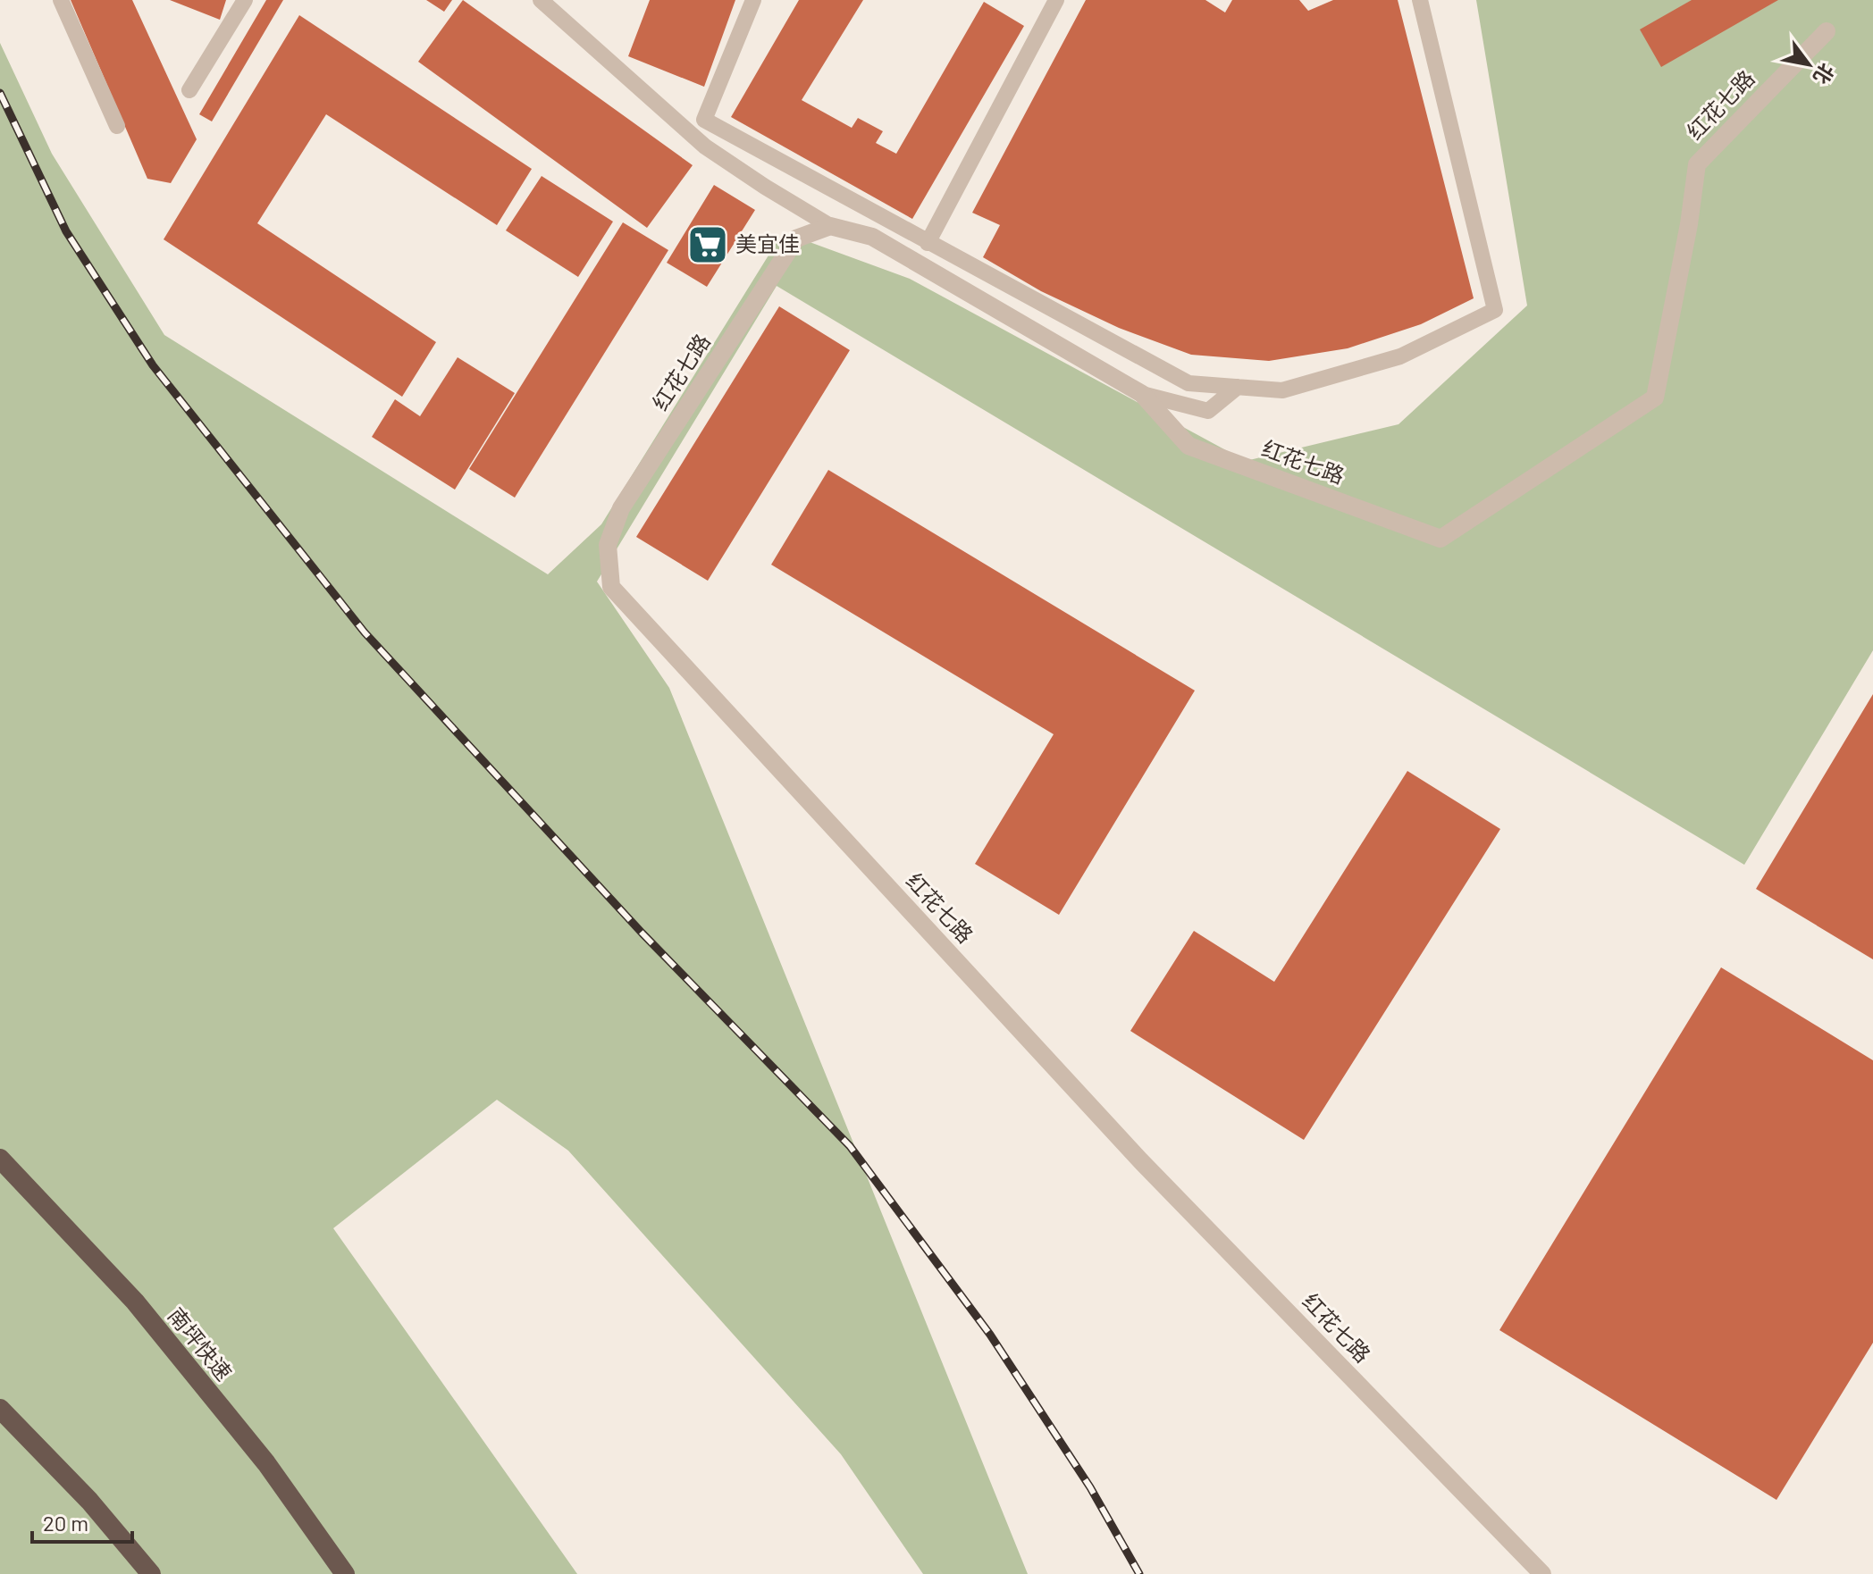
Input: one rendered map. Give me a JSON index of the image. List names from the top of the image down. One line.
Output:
{"streets":{"highway":["南坪快速"],"street":["红花七路"]},"places":{"supermarket":["美宜佳"]},"scale_bar":"20 m","north":"bottom right"}
